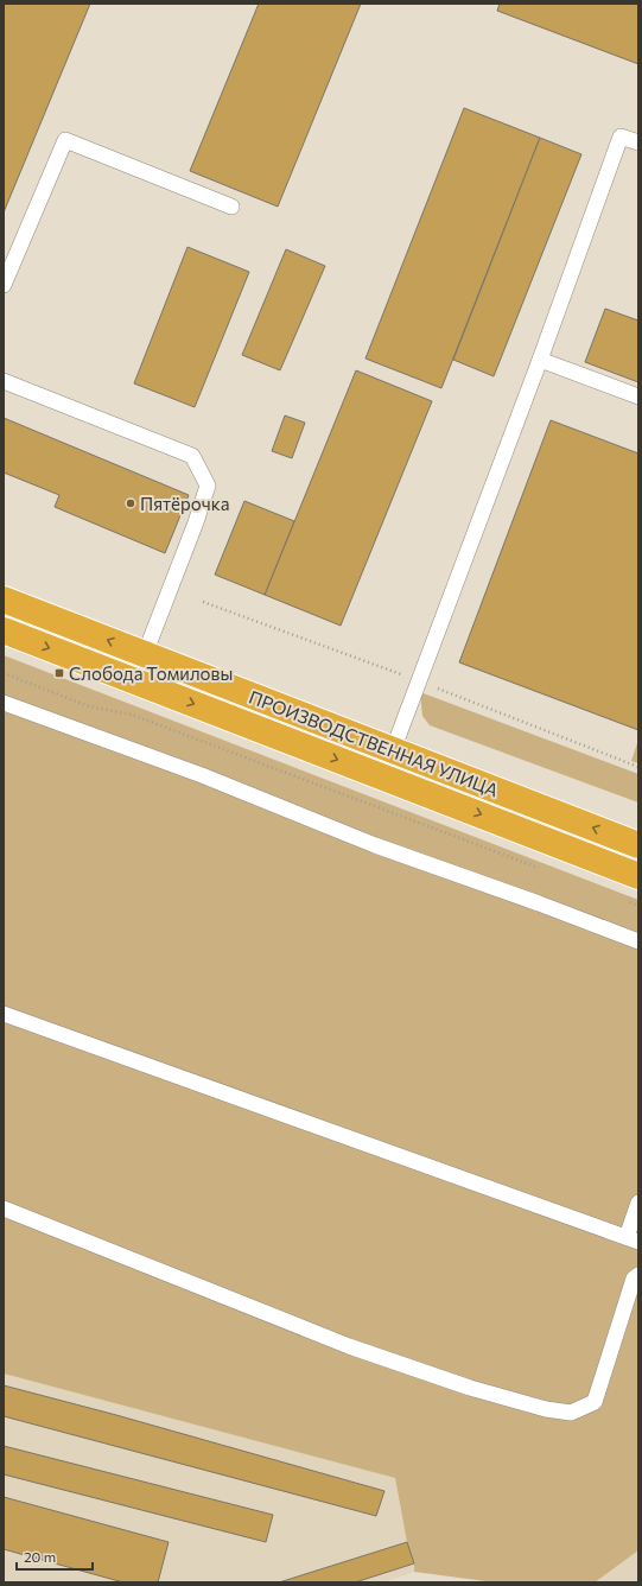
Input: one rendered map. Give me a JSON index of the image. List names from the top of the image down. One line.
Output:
{"streets":{"highway":["ПРОИЗВОДСТВЕННАЯ УЛИЦА"]},"places":{"other":["Пятёрочка"],"transit":["Слобода Томиловы"]},"scale_bar":"20 m"}
